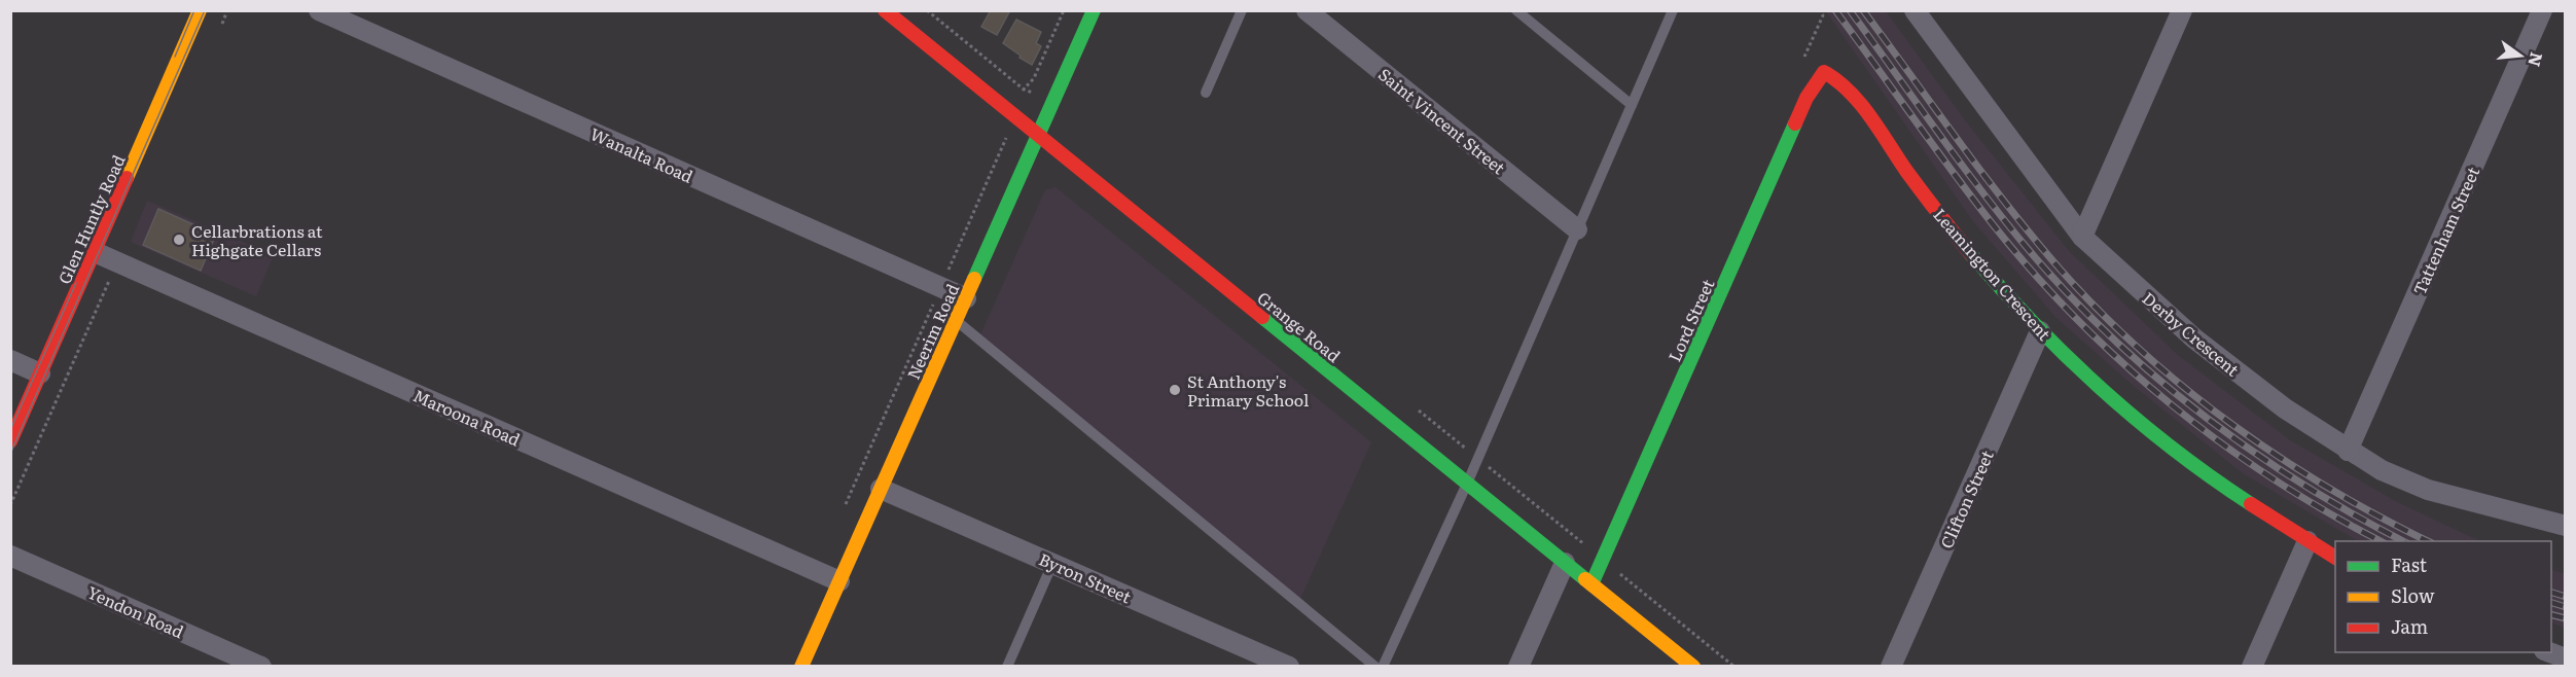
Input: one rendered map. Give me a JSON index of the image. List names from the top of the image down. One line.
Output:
{"streets":{"main road":["Glen Huntly Road","Leamington Crescent","Lord Street","Grange Road","Neerim Road"],"street":["Saint Vincent Street","Wanalta Road","Tattenham Street","Derby Crescent","Maroona Road","Clifton Street","Byron Street","Yendon Road"]},"crossings":[["Wanalta Road","Neerim Road"],["Glen Huntly Road","Maroona Road"],["Tattenham Street","Derby Crescent"],["Leamington Crescent","Lord Street"],["Leamington Crescent","Clifton Street"],["Lord Street","Grange Road"],["Grange Road","Neerim Road"],["Neerim Road","Maroona Road"],["Neerim Road","Byron Street"]],"places":["Cellarbrations at Highgate Cellars","St Anthony's Primary School"],"legend":["Fast","Slow","Jam"],"north":"right"}
